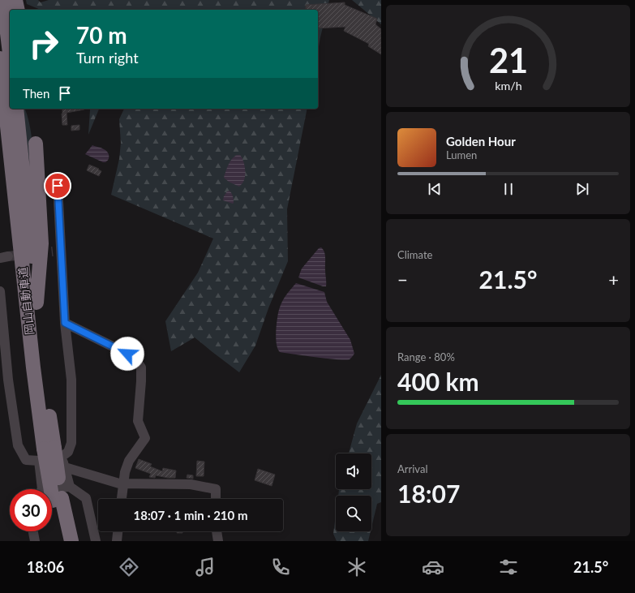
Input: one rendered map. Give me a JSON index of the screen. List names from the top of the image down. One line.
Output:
{"streets":{"highway":["岡山自動車道"]},"page":{"turn":["70 m","Turn right"],"then":"Then","song":["Golden Hour","Lumen"],"tile":["Climate",["Range · 80%","400 km"],["Arrival","18:07"]],"heat":["−","21.5°","+"],"limit":"30","trip":"18:07 · 1 min · 210 m","tabs":["18:06","21.5°"],"gauge":["21","km/h"]}}
